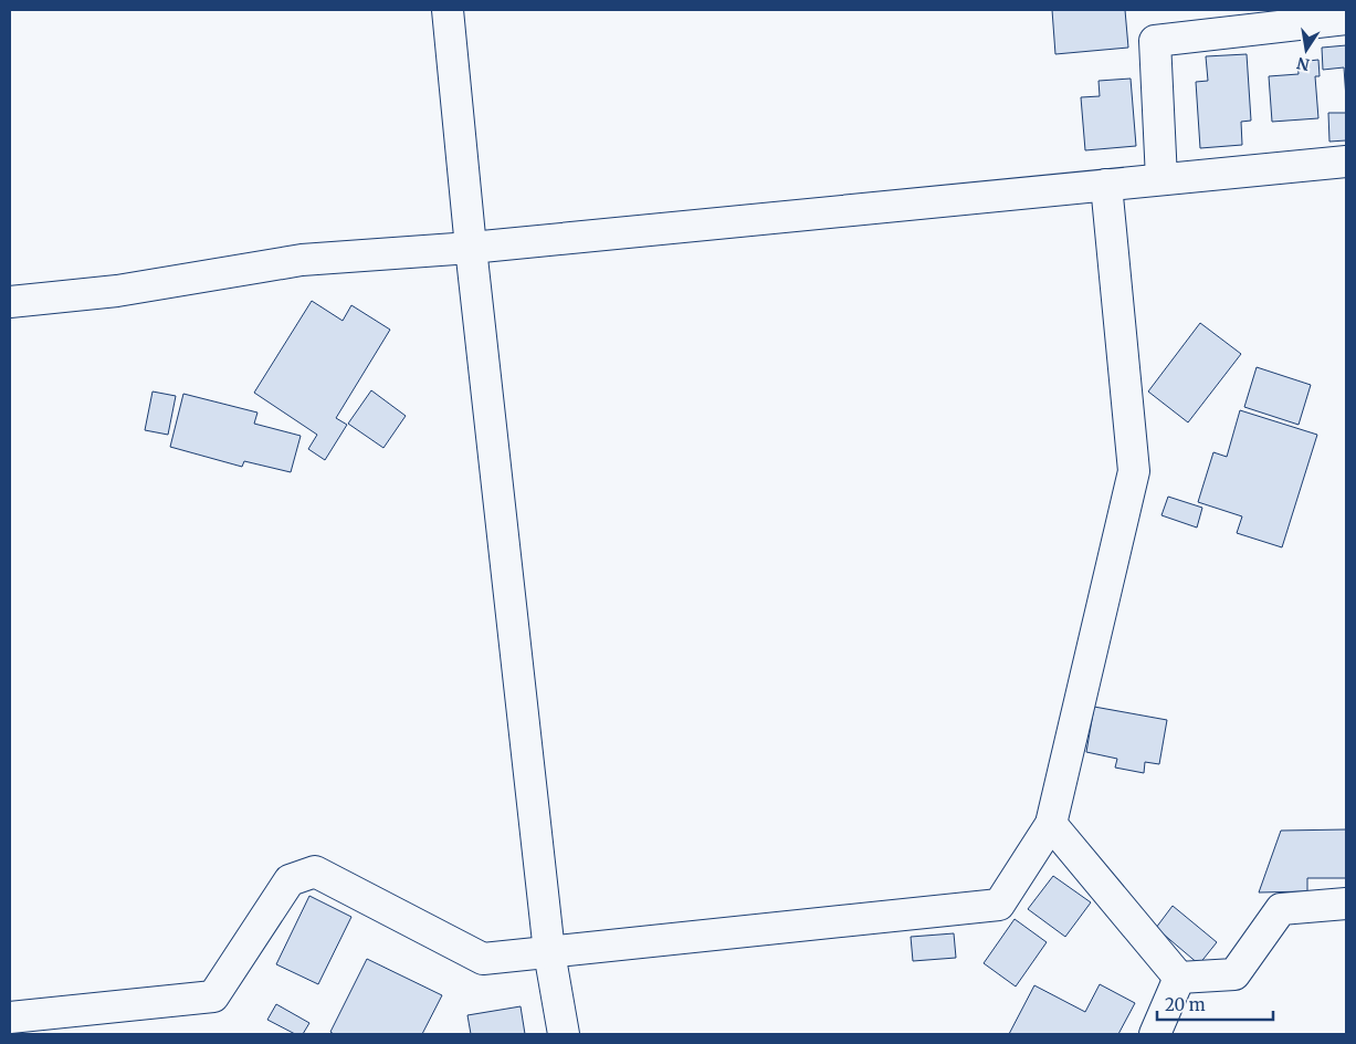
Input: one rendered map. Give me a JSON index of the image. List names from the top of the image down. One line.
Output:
{"scale_bar":"20 m","north":"bottom"}
